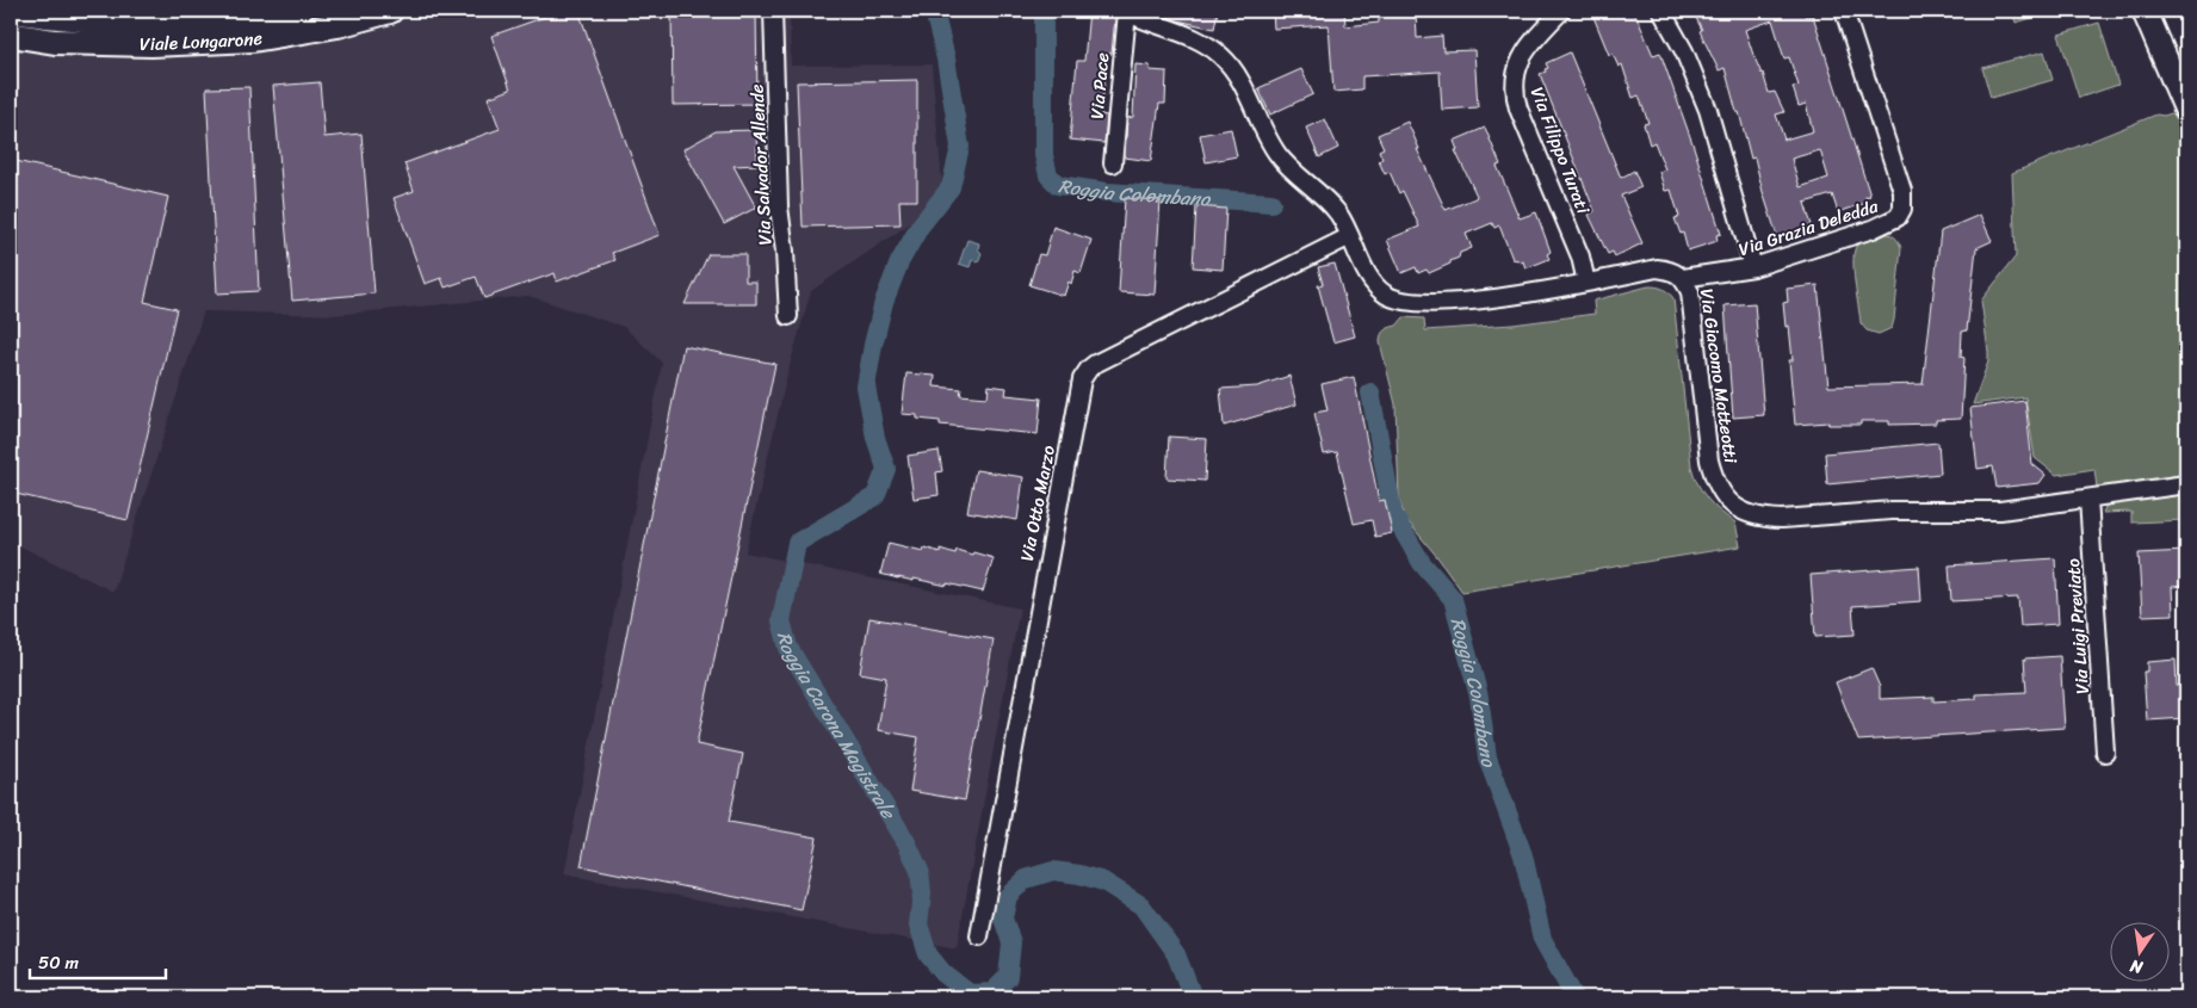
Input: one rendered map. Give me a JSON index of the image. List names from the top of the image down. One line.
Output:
{"streets":{"main road":["Viale Longarone"],"street":["Via Pace","Via Filippo Turati","Via Salvador Allende","Via Grazia Deledda","Via Giacomo Matteotti","Via Otto Marzo","Via Luigi Previato"]},"crossings":[["Via Pace","Via Giacomo Matteotti"],["Via Filippo Turati","Via Giacomo Matteotti"],["Via Grazia Deledda","Via Giacomo Matteotti"],["Via Giacomo Matteotti","Via Otto Marzo"],["Via Giacomo Matteotti","Via Luigi Previato"]],"water":["Roggia Colombano","Roggia Carona Magistrale"],"scale_bar":"50 m","north":"bottom"}
